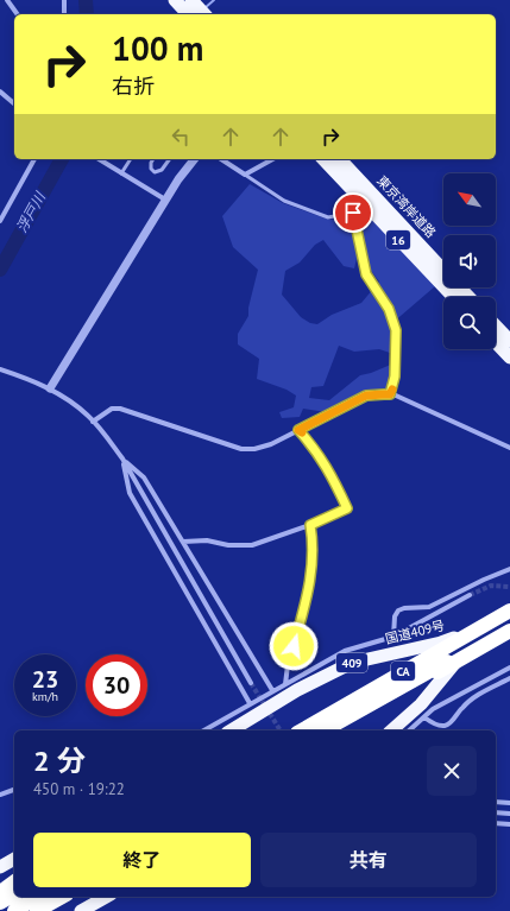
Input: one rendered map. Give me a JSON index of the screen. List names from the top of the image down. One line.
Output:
{"streets":{"highway":["東京湾岸道路","16","国道409号","409","CA"]},"crossings":[["国道409号","CA"]],"water":["浮戸川"],"north":"top left","page":{"turn":["100 m","右折"],"speed":"23 km/h","limit":"30","heading":["2 分","450 m · 19:22"],"buttons":["終了","共有"]}}
